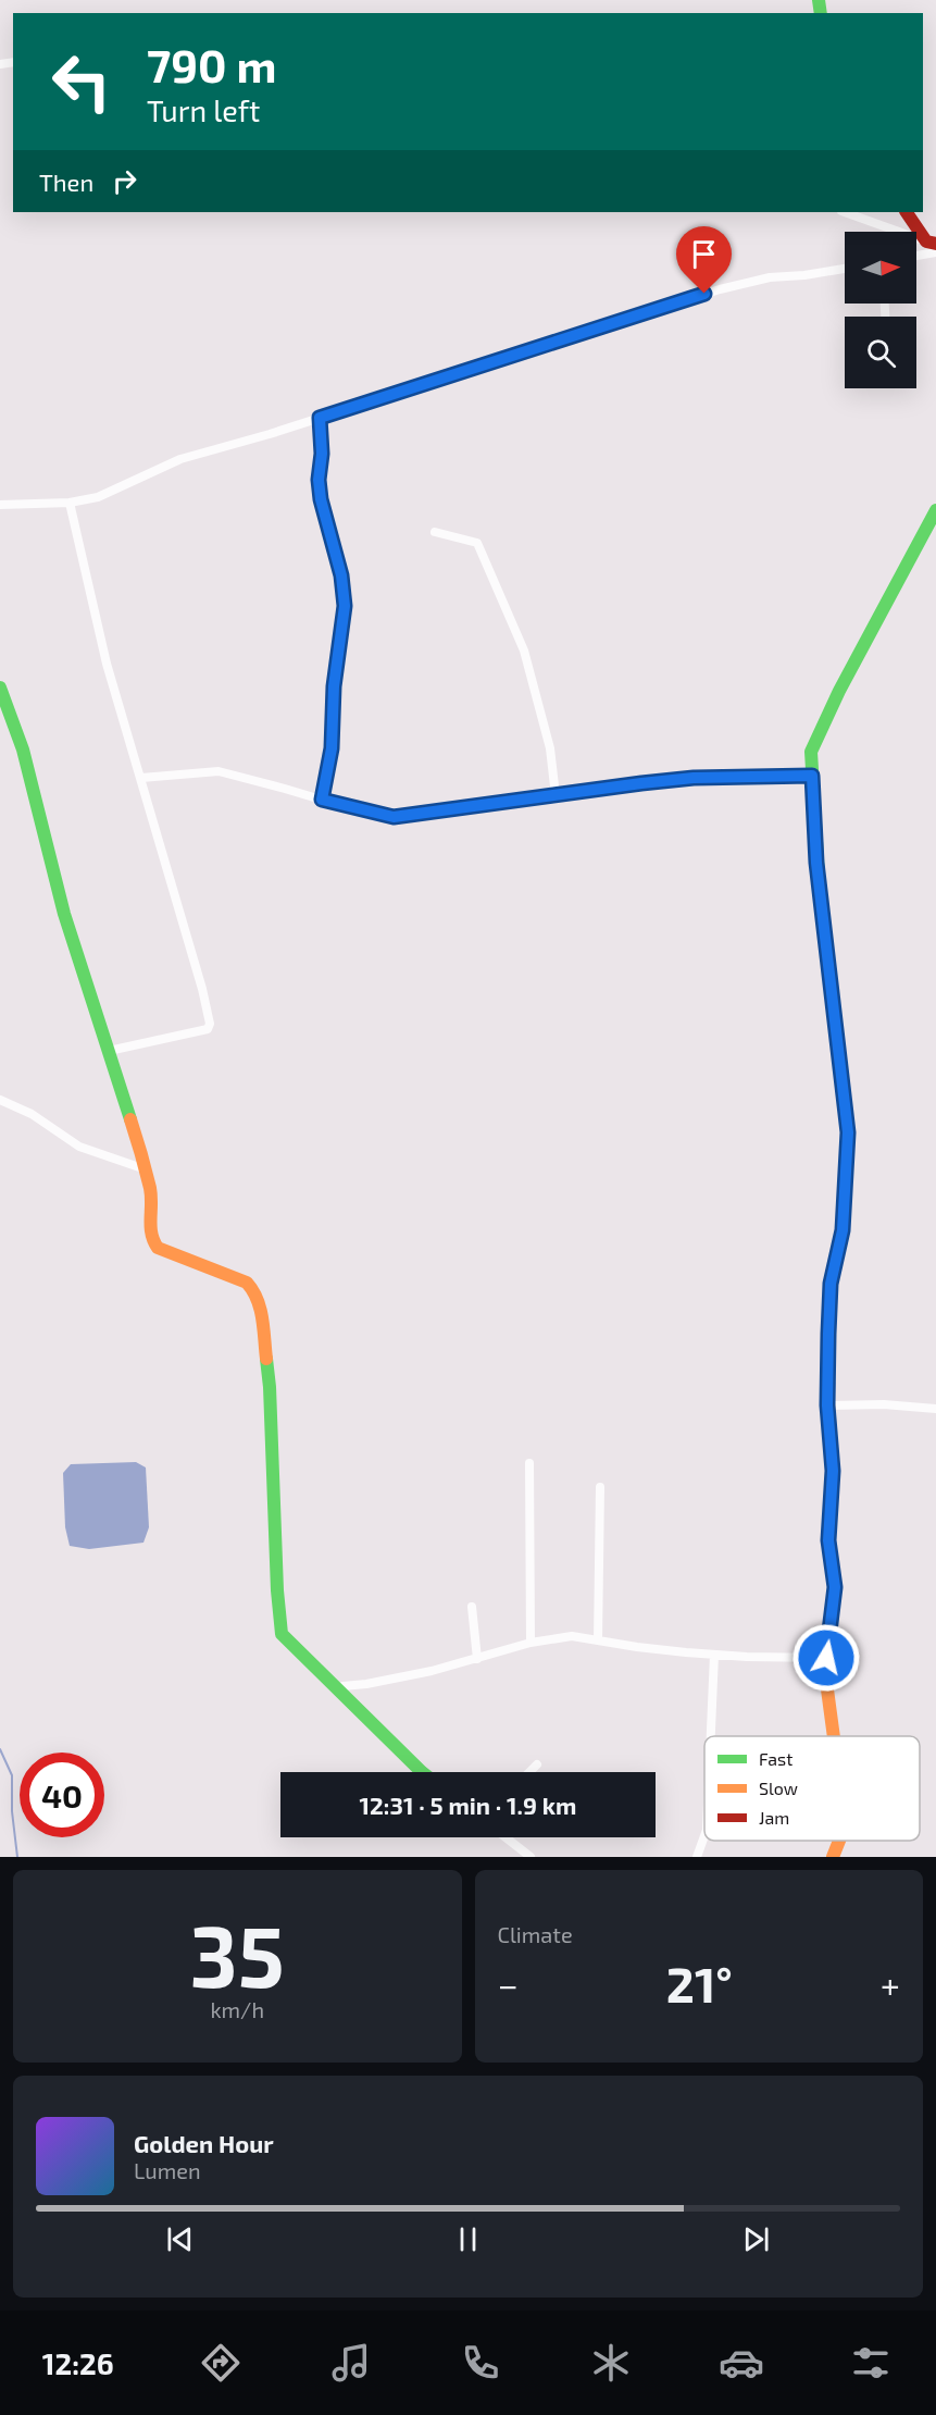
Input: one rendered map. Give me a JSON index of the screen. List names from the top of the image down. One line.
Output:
{"legend":["Fast","Slow","Jam"],"north":"right","page":{"turn":["790 m","Turn left"],"then":"Then","limit":"40","trip":"12:31 · 5 min · 1.9 km","tile":[["35","km/h"],"Climate"],"heat":["−","21°","+"],"song":["Golden Hour","Lumen"],"tabs":"12:26"}}
